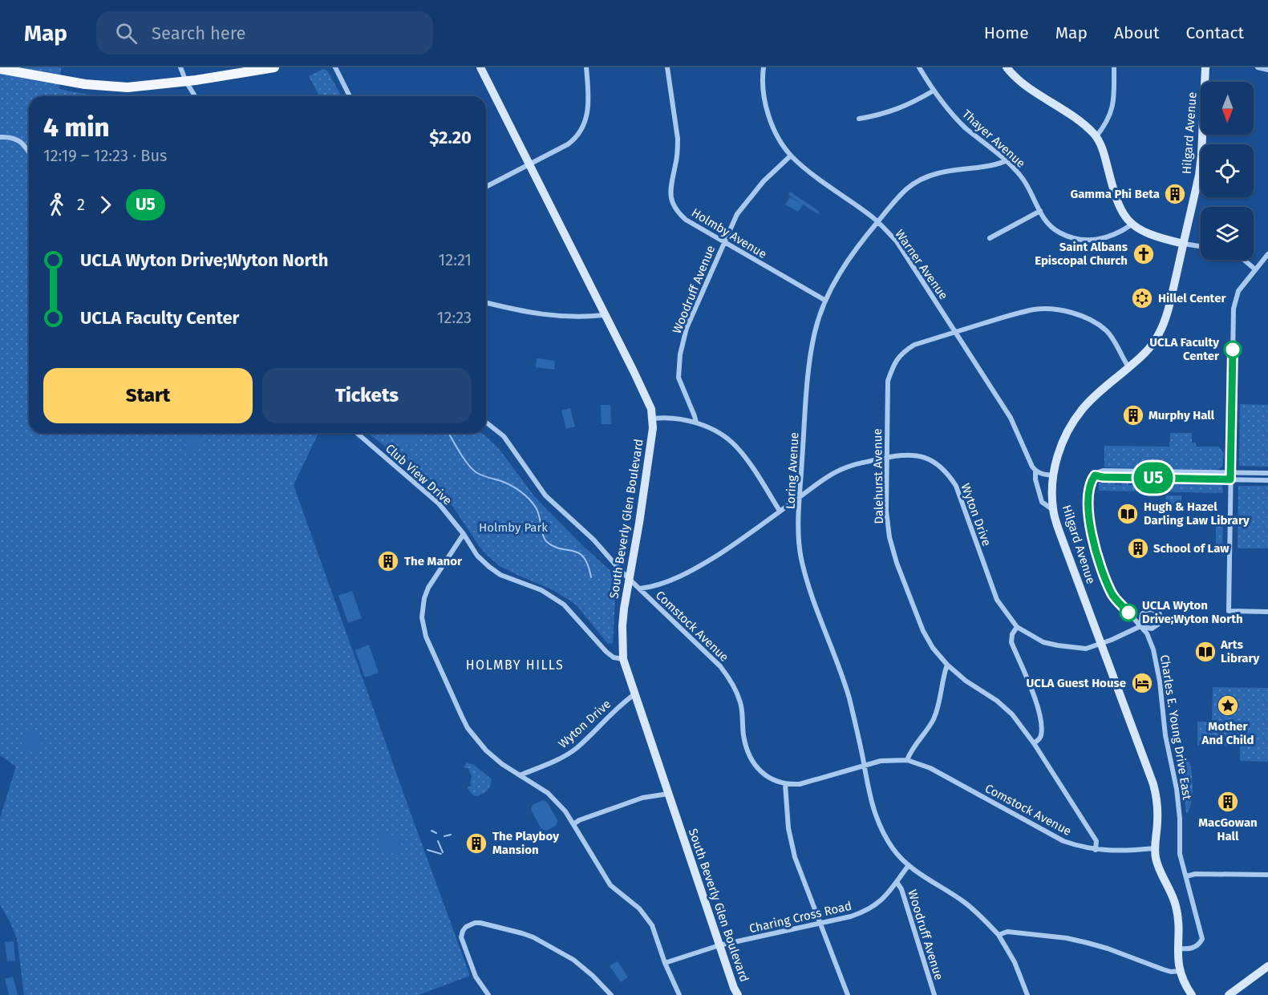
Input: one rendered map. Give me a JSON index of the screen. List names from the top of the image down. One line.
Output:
{"streets":{"street":["Hilgard Avenue","Thayer Avenue","Holmby Avenue","Warner Avenue","Woodruff Avenue","Loring Avenue","Club View Drive","Dalehurst Avenue","Wyton Drive","South Beverly Glen Boulevard","Comstock Avenue","Charles E. Young Drive East","Charing Cross Road"]},"crossings":[["Hilgard Avenue","Warner Avenue"],["Hilgard Avenue","Dalehurst Avenue"],["Hilgard Avenue","Wyton Drive"],["Hilgard Avenue","Comstock Avenue"],["Hilgard Avenue","Charles E. Young Drive East"],["Thayer Avenue","Loring Avenue"],["Holmby Avenue","Woodruff Avenue"],["Holmby Avenue","Loring Avenue"],["Warner Avenue","Woodruff Avenue"],["Warner Avenue","Loring Avenue"],["Warner Avenue","Dalehurst Avenue"],["Woodruff Avenue","Charing Cross Road"],["Loring Avenue","Wyton Drive"],["Loring Avenue","Comstock Avenue"],["Loring Avenue","Charing Cross Road"],["Club View Drive","South Beverly Glen Boulevard"],["Dalehurst Avenue","Wyton Drive"],["Dalehurst Avenue","Comstock Avenue"],["Wyton Drive","South Beverly Glen Boulevard"],["Wyton Drive","Comstock Avenue"],["Wyton Drive","Charles E. Young Drive East"],["South Beverly Glen Boulevard","Comstock Avenue"],["South Beverly Glen Boulevard","Charing Cross Road"]],"districts":["HOLMBY HILLS"],"parks":["Holmby Park"],"places":{"building":["Gamma Phi Beta","Murphy Hall","School of Law","The Manor","MacGowan Hall","The Playboy Mansion"],"church":["Saint Albans Episcopal Church"],"synagogue":["Hillel Center"],"other":["UCLA Faculty Center","UCLA Wyton Drive;Wyton North"],"library":["Hugh & Hazel Darling Law Library","Arts Library"],"hotel":["UCLA Guest House"],"place":["Mother And Child"]},"lines":["bus line U5"],"north":"bottom","page":{"header":"Map","search":"Search here","nav":["Home","Map","About","Contact"],"on_map":"U5","heading":["4 min","12:19 – 12:23 · Bus","$2.20"],"legs":["2","U5"],"list":[{"name":"UCLA Wyton Drive;Wyton North","value":"12:21"},{"name":"UCLA Faculty Center","value":"12:23"}],"buttons":["Start","Tickets"]}}
